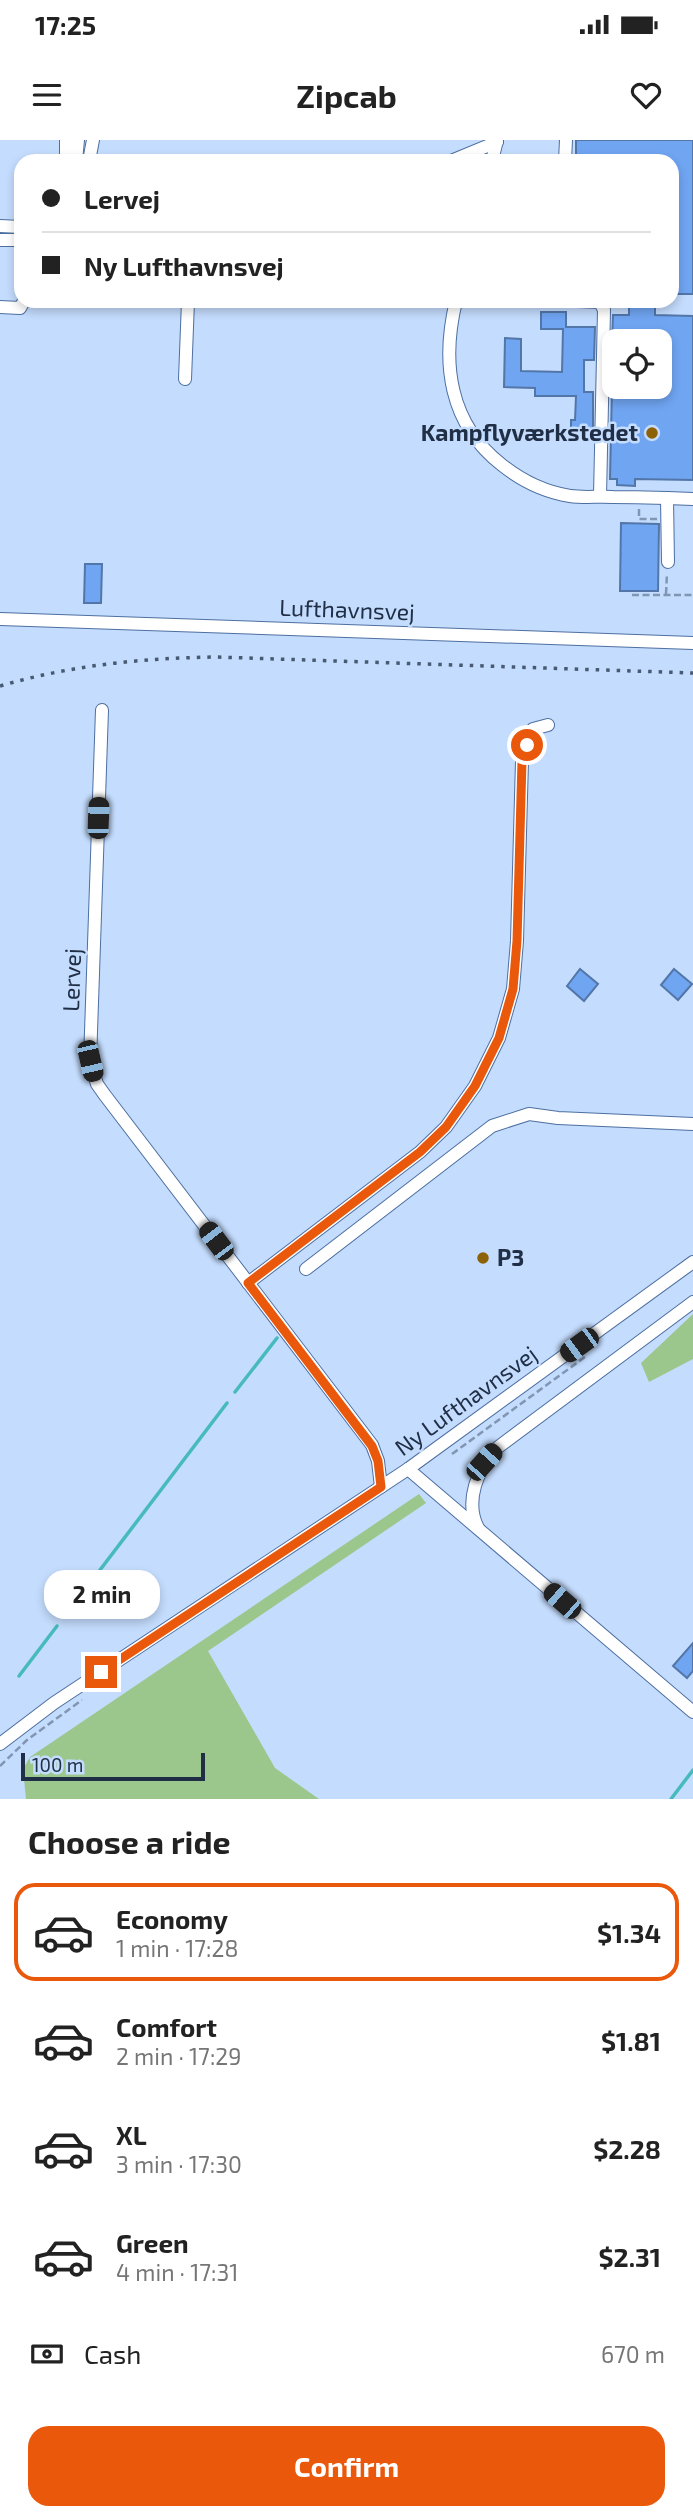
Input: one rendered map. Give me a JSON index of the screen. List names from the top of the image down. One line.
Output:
{"streets":{"street":["Lufthavnsvej","Lervej","Ny Lufthavnsvej"]},"crossings":[["Lervej","Ny Lufthavnsvej"]],"places":["Kampflyværkstedet","P3"],"scale_bar":"100 m","page":{"status":"17:25","header":"Zipcab","banner":["Lervej","Ny Lufthavnsvej"],"bubble":"2 min","scale":"100 m","heading":"Choose a ride","list":[{"name":"Economy","note":"1 min · 17:28","value":"$1.34"},{"name":"Comfort","note":"2 min · 17:29","value":"$1.81"},{"name":"XL","note":"3 min · 17:30","value":"$2.28"},{"name":"Green","note":"4 min · 17:31","value":"$2.31"}],"pay":["Cash","670 m"],"buttons":"Confirm"}}
